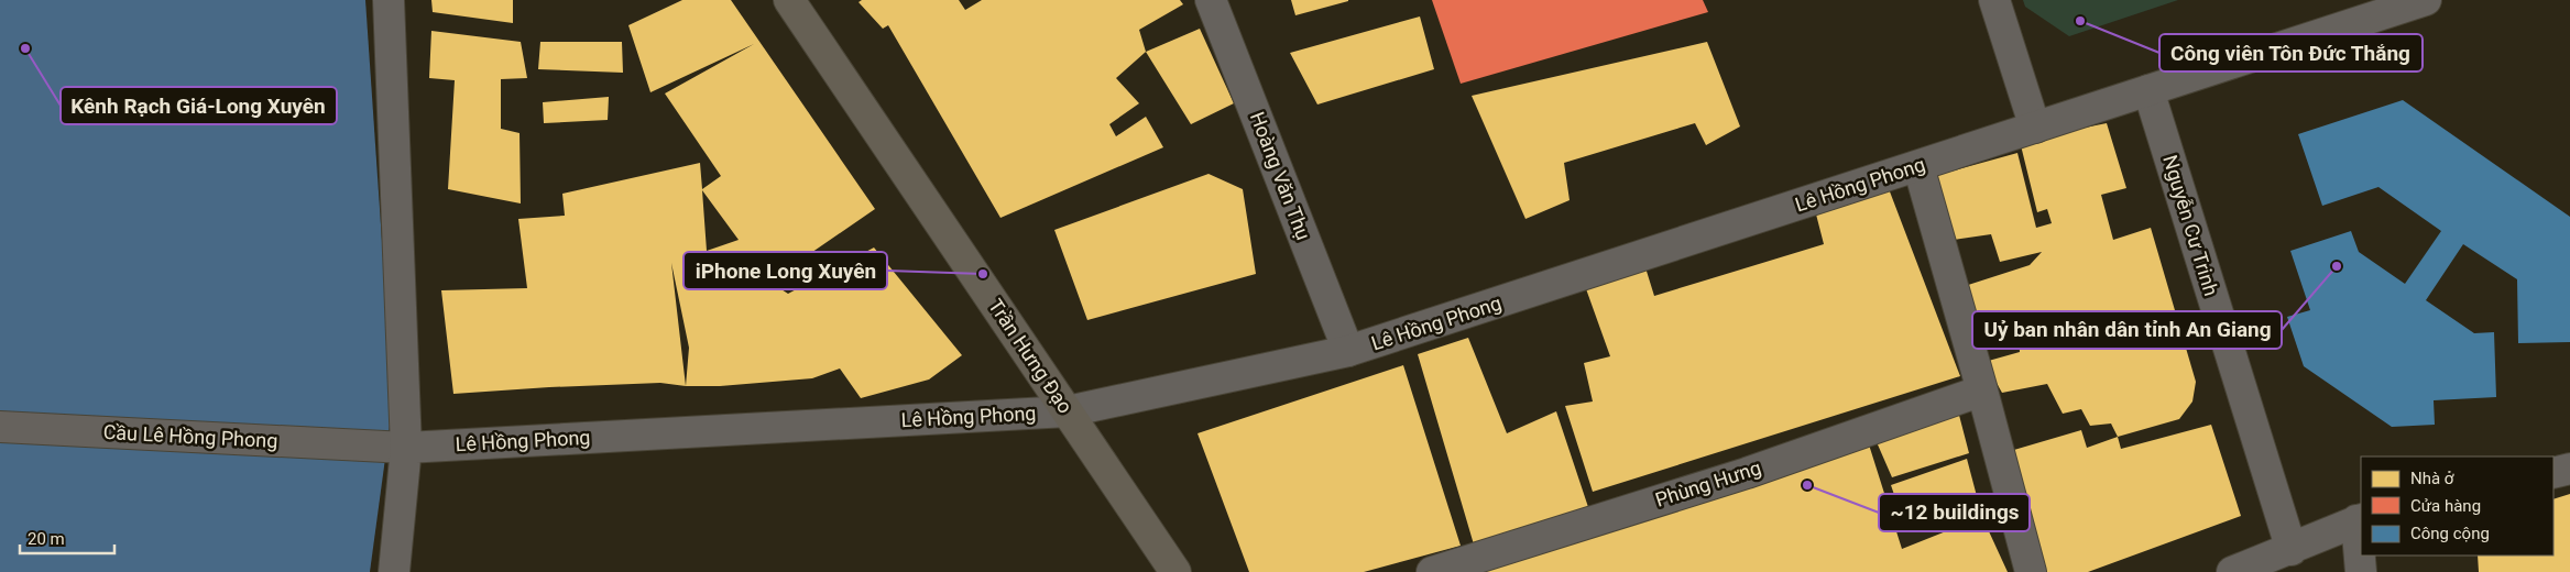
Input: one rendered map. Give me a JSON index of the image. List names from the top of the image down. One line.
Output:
{"streets":{"highway":["Trần Hưng Đạo"],"street":["Hoàng Văn Thụ","Lê Hồng Phong","Nguyễn Cư Trinh","Cầu Lê Hồng Phong","Phùng Hưng"]},"crossings":[["Hoàng Văn Thụ","Lê Hồng Phong"],["Lê Hồng Phong","Nguyễn Cư Trinh"],["Lê Hồng Phong","Trần Hưng Đạo"],["Lê Hồng Phong","Cầu Lê Hồng Phong"]],"places":["Công viên Tôn Đức Thắng","Kênh Rạch Giá-Long Xuyên","Uỷ ban nhân dân tỉnh An Giang","iPhone Long Xuyên","~12 buildings"],"legend":["Nhà ở","Cửa hàng","Công cộng"],"scale_bar":"20 m"}
